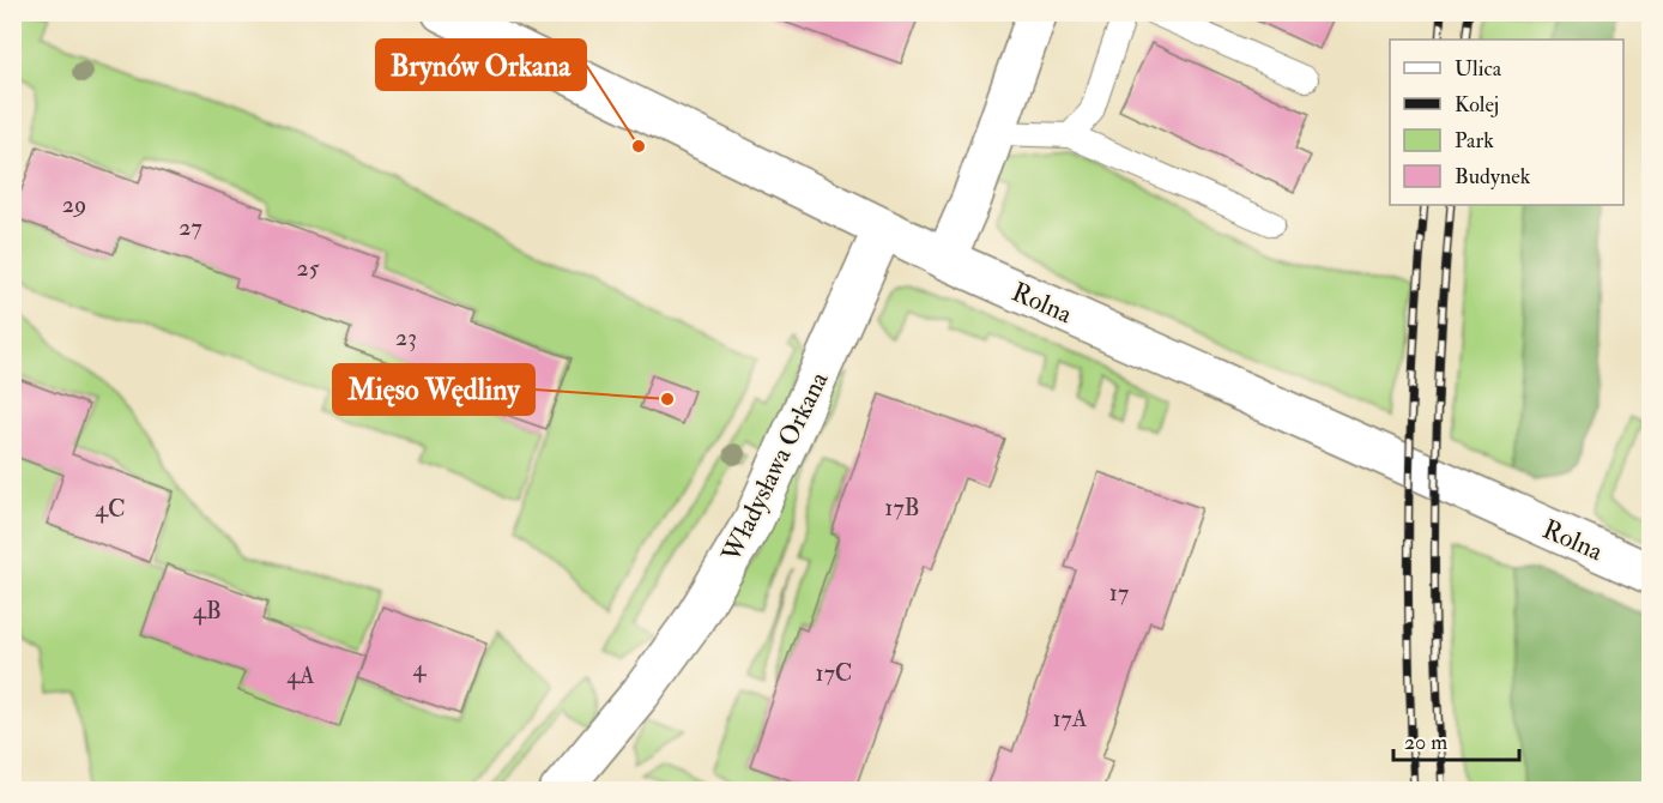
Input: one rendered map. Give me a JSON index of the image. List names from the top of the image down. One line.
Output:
{"streets":{"street":["Rolna","Władysława Orkana"]},"crossings":[["Rolna","Władysława Orkana"]],"places":["Brynów Orkana","Mięso Wędliny"],"house_numbers":["29","27","25","23","17B","4C","17","4B","4","17C","4A","17A"],"legend":["Ulica","Kolej","Park","Budynek"],"scale_bar":"20 m"}
